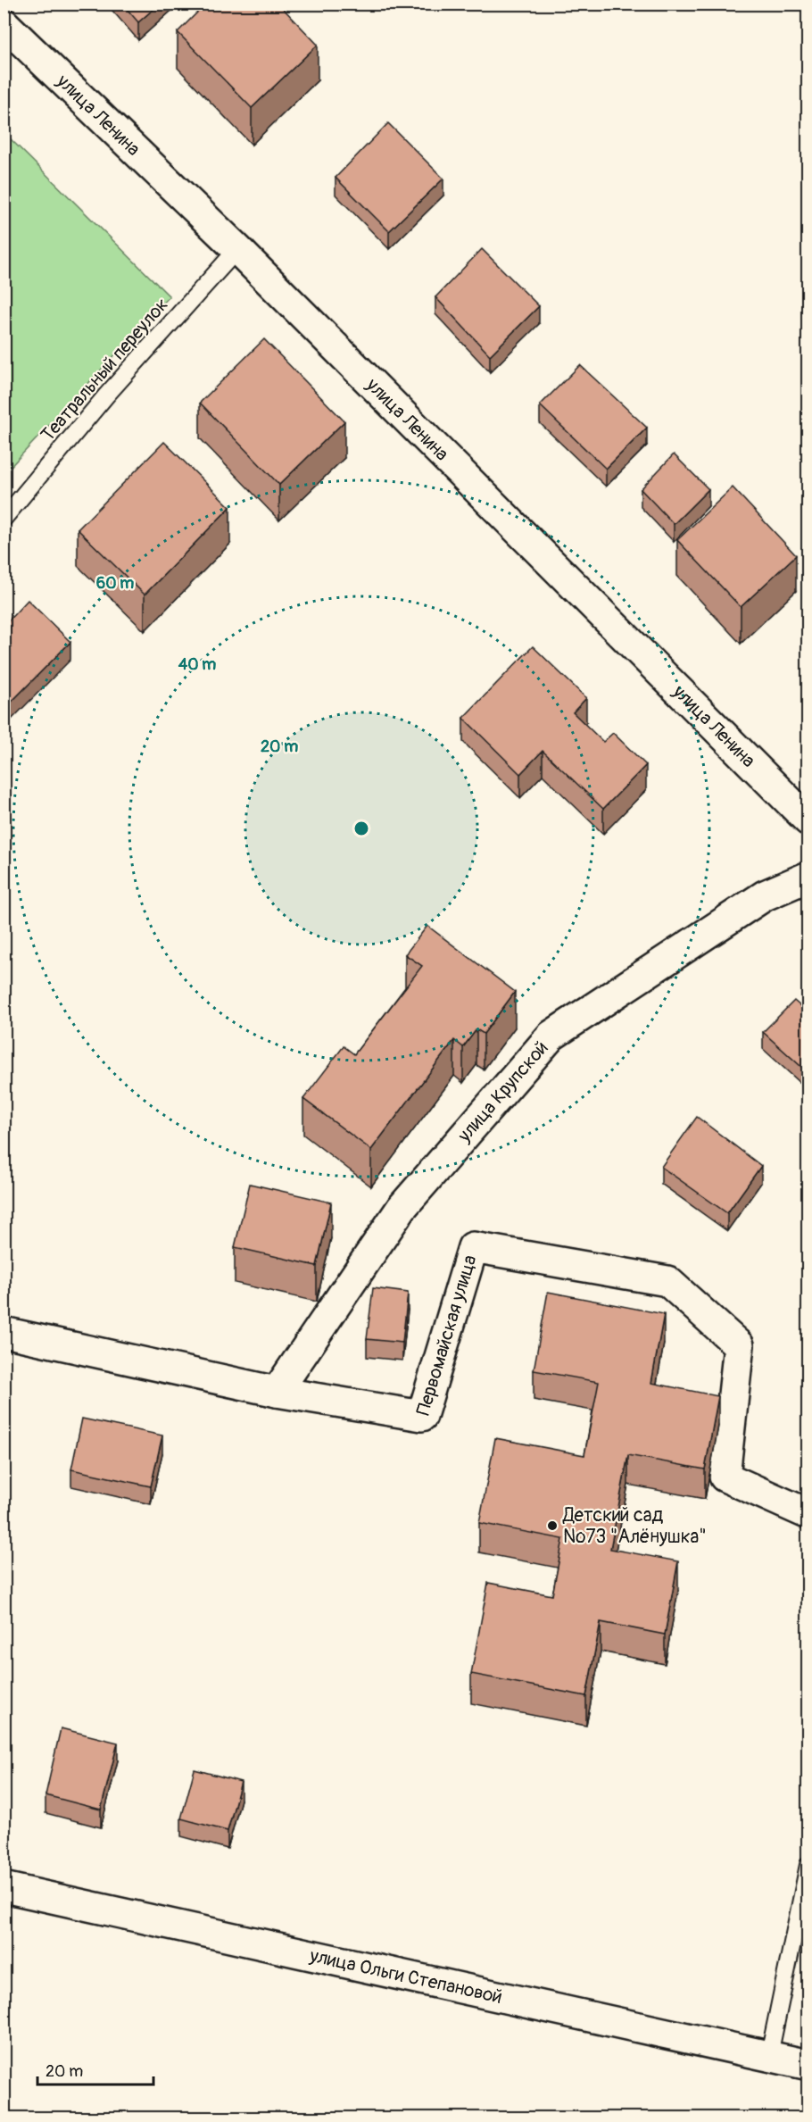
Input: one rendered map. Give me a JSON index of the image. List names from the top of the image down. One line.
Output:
{"streets":{"street":["улица Ленина","улица Крупской","Первомайская улица","улица Ольги Степановой"],"lane":["Театральный переулок"]},"crossings":[["улица Ленина","Театральный переулок"],["улица Крупской","Первомайская улица"]],"places":["Детский сад №73 \"Алёнушка\""],"scale_bar":"20 m","rings":["60 m","40 m","20 m"]}
